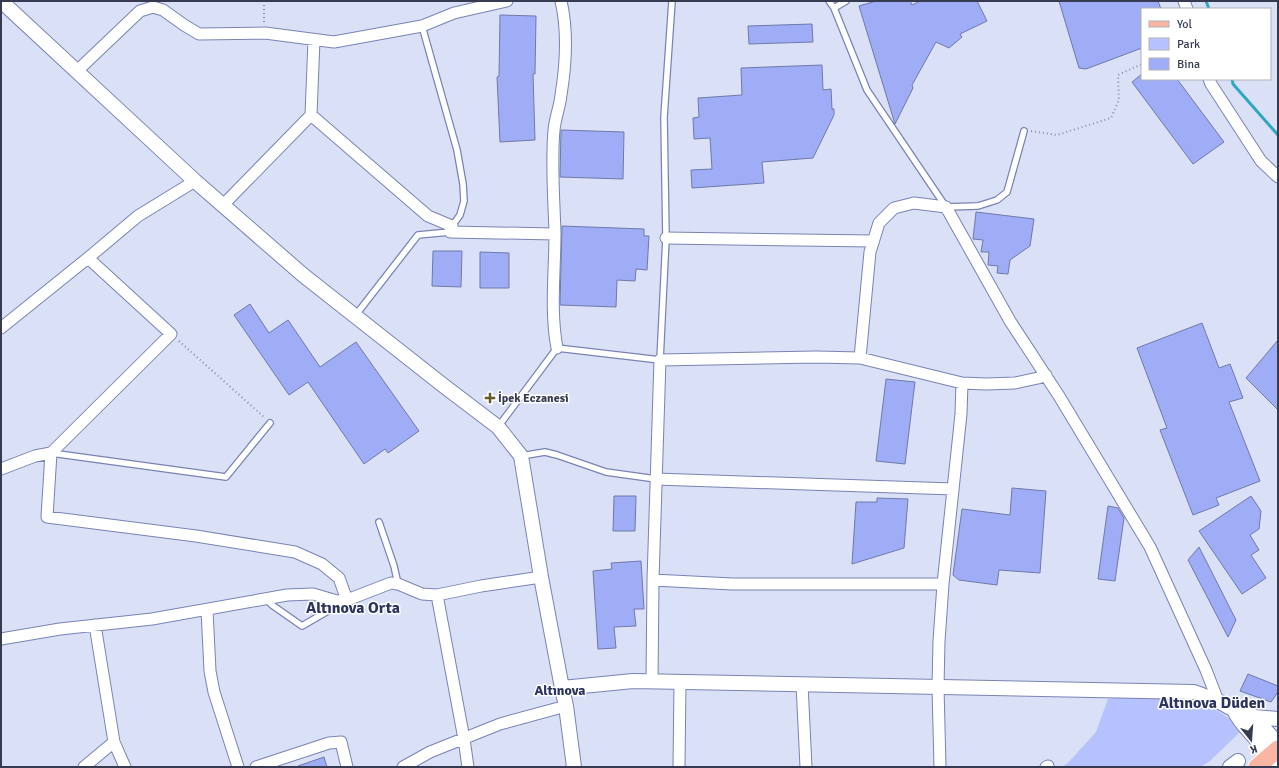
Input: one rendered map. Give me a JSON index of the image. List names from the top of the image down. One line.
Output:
{"districts":["Altınova Orta","Altınova","Altınova Düden"],"places":{"health":["İpek Eczanesi"]},"legend":["Yol","Park","Bina"],"north":"bottom"}
